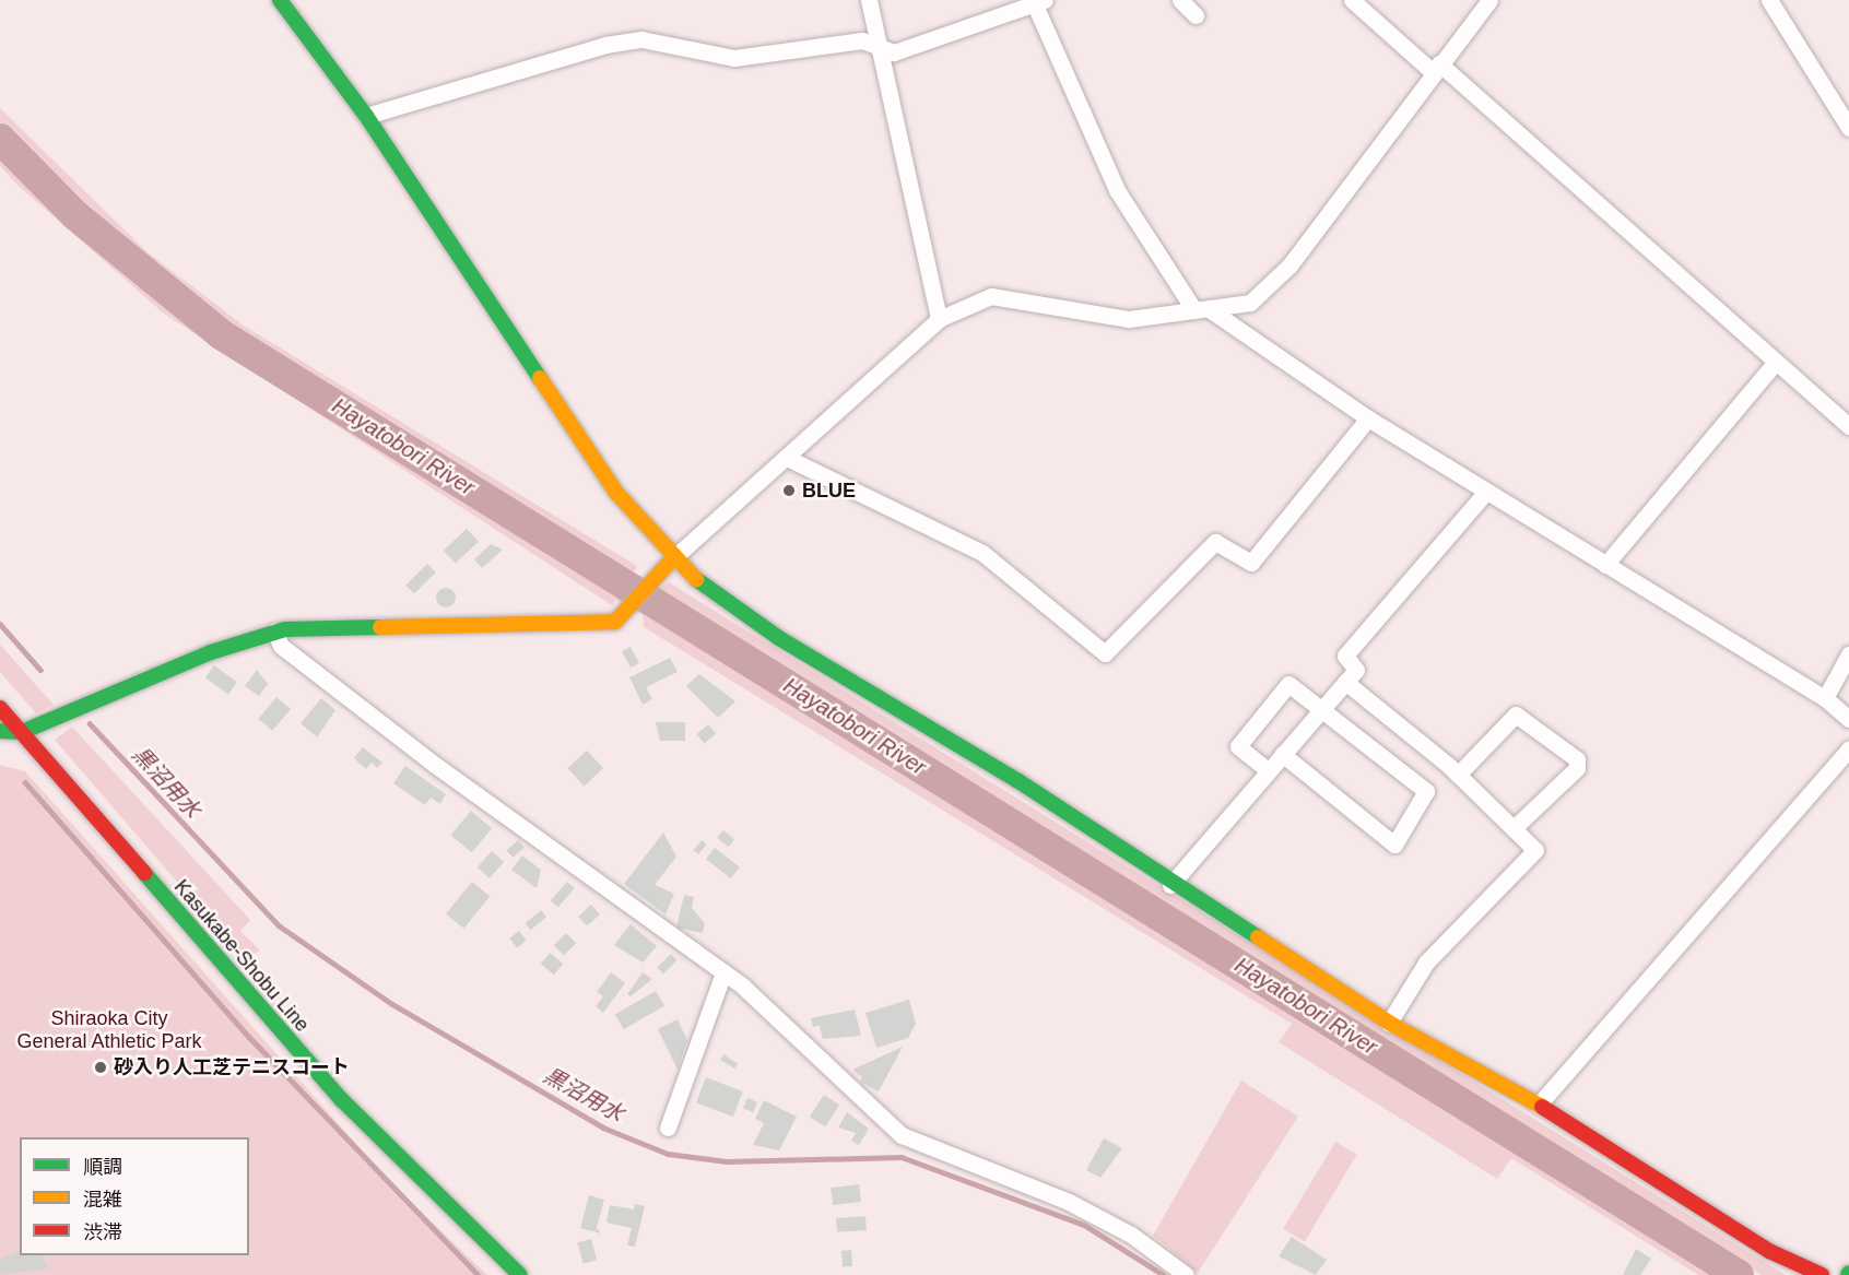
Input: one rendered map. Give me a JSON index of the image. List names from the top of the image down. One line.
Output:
{"streets":{"street":["Kasukabe-Shobu Line"]},"water":["Hayatobori River","黒沼用水"],"parks":["Shiraoka City General Athletic Park"],"places":["BLUE","砂入り人工芝テニスコート"],"legend":["順調","混雑","渋滞"]}
